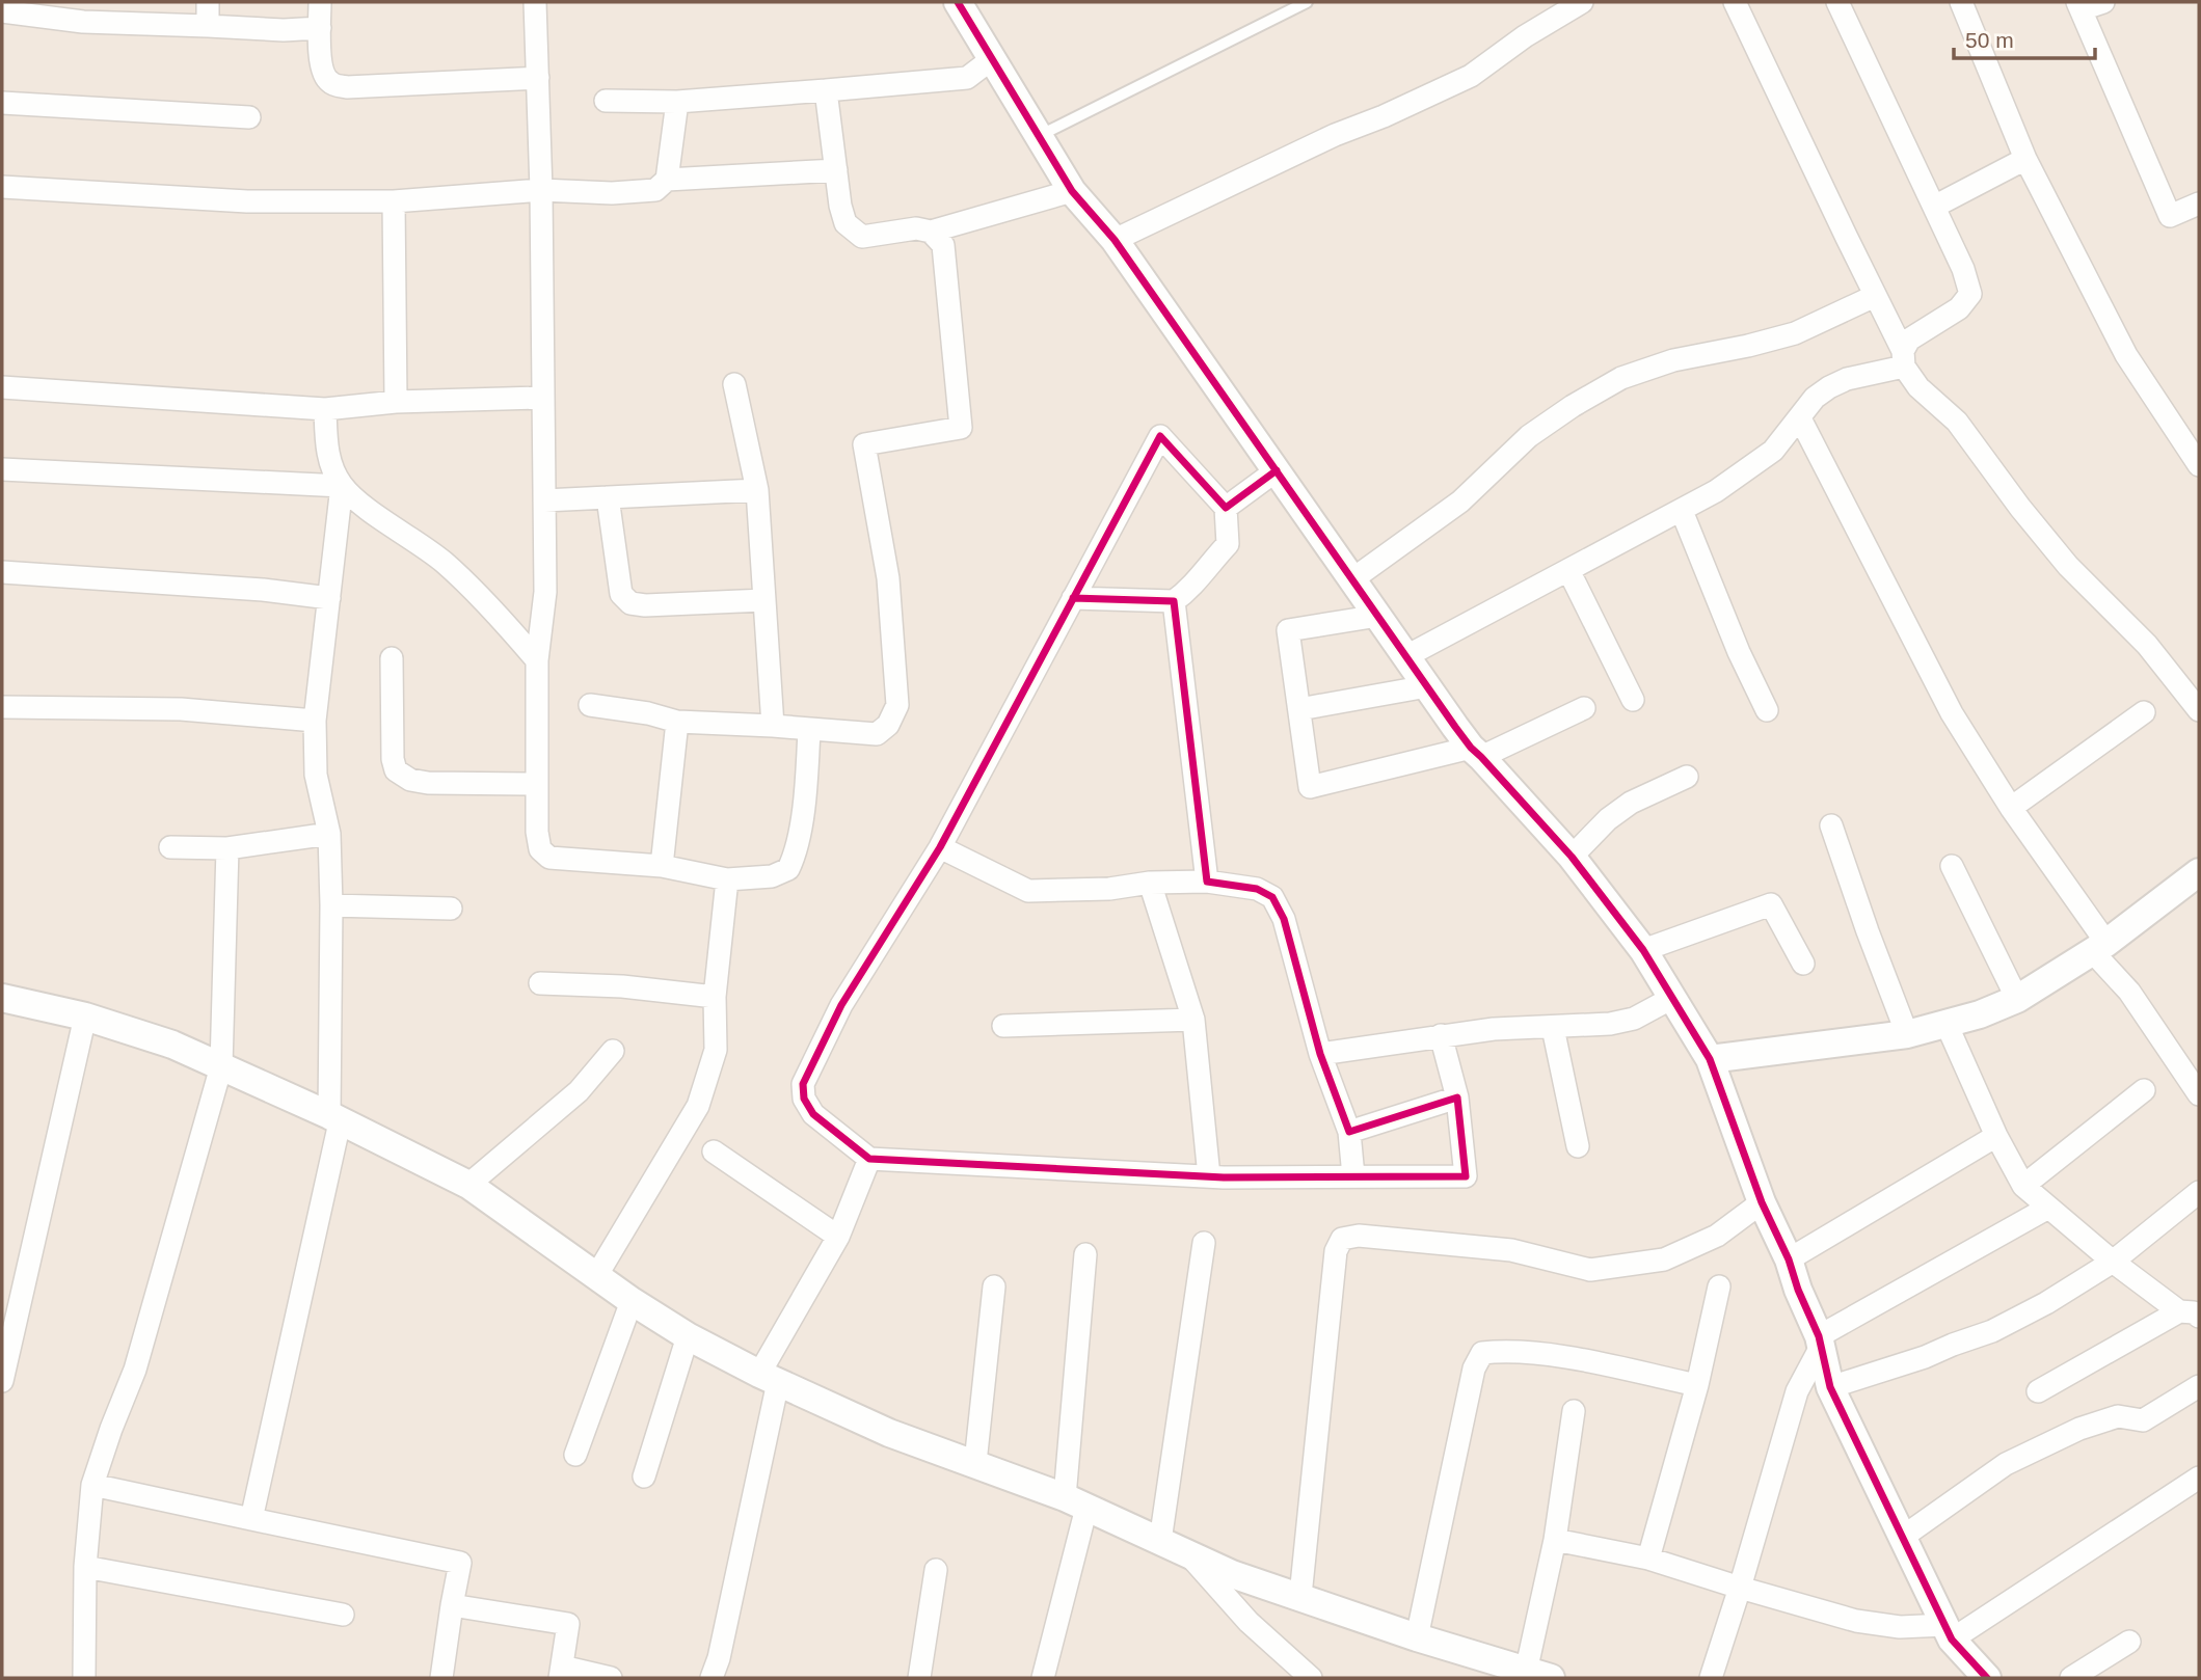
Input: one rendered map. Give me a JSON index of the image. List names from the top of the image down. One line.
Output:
{"scale_bar":"50 m"}
